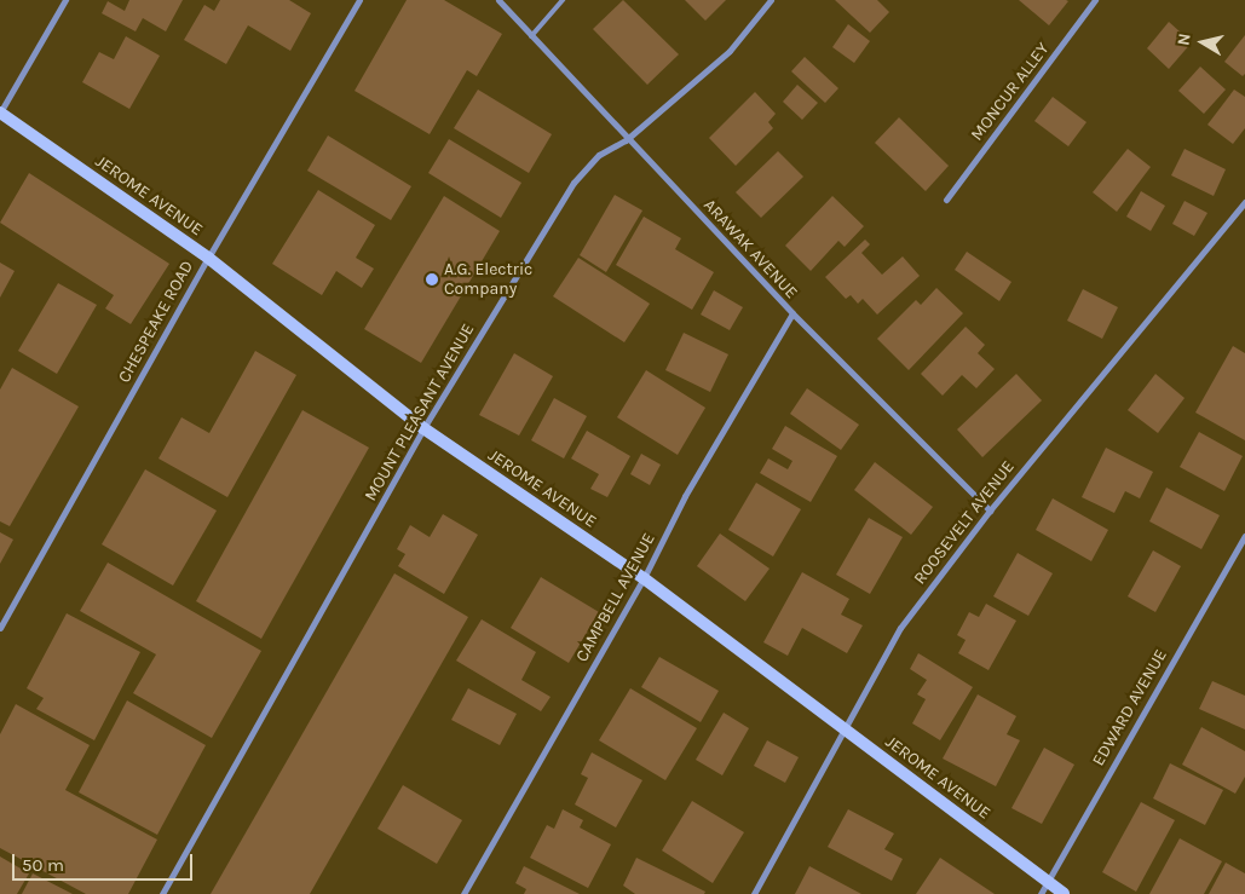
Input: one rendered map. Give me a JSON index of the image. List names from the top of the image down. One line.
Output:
{"streets":{"street":["MONCUR ALLEY","JEROME AVENUE","ARAWAK AVENUE","CHESPEAKE ROAD","MOUNT PLEASANT AVENUE","ROOSEVELT AVENUE","CAMPBELL AVENUE","EDWARD AVENUE"]},"crossings":[["JEROME AVENUE","CHESPEAKE ROAD"],["JEROME AVENUE","MOUNT PLEASANT AVENUE"],["JEROME AVENUE","ROOSEVELT AVENUE"],["JEROME AVENUE","CAMPBELL AVENUE"],["JEROME AVENUE","EDWARD AVENUE"],["ARAWAK AVENUE","MOUNT PLEASANT AVENUE"],["ARAWAK AVENUE","ROOSEVELT AVENUE"],["ARAWAK AVENUE","CAMPBELL AVENUE"]],"places":["A.G. Electric Company"],"scale_bar":"50 m","north":"left"}
